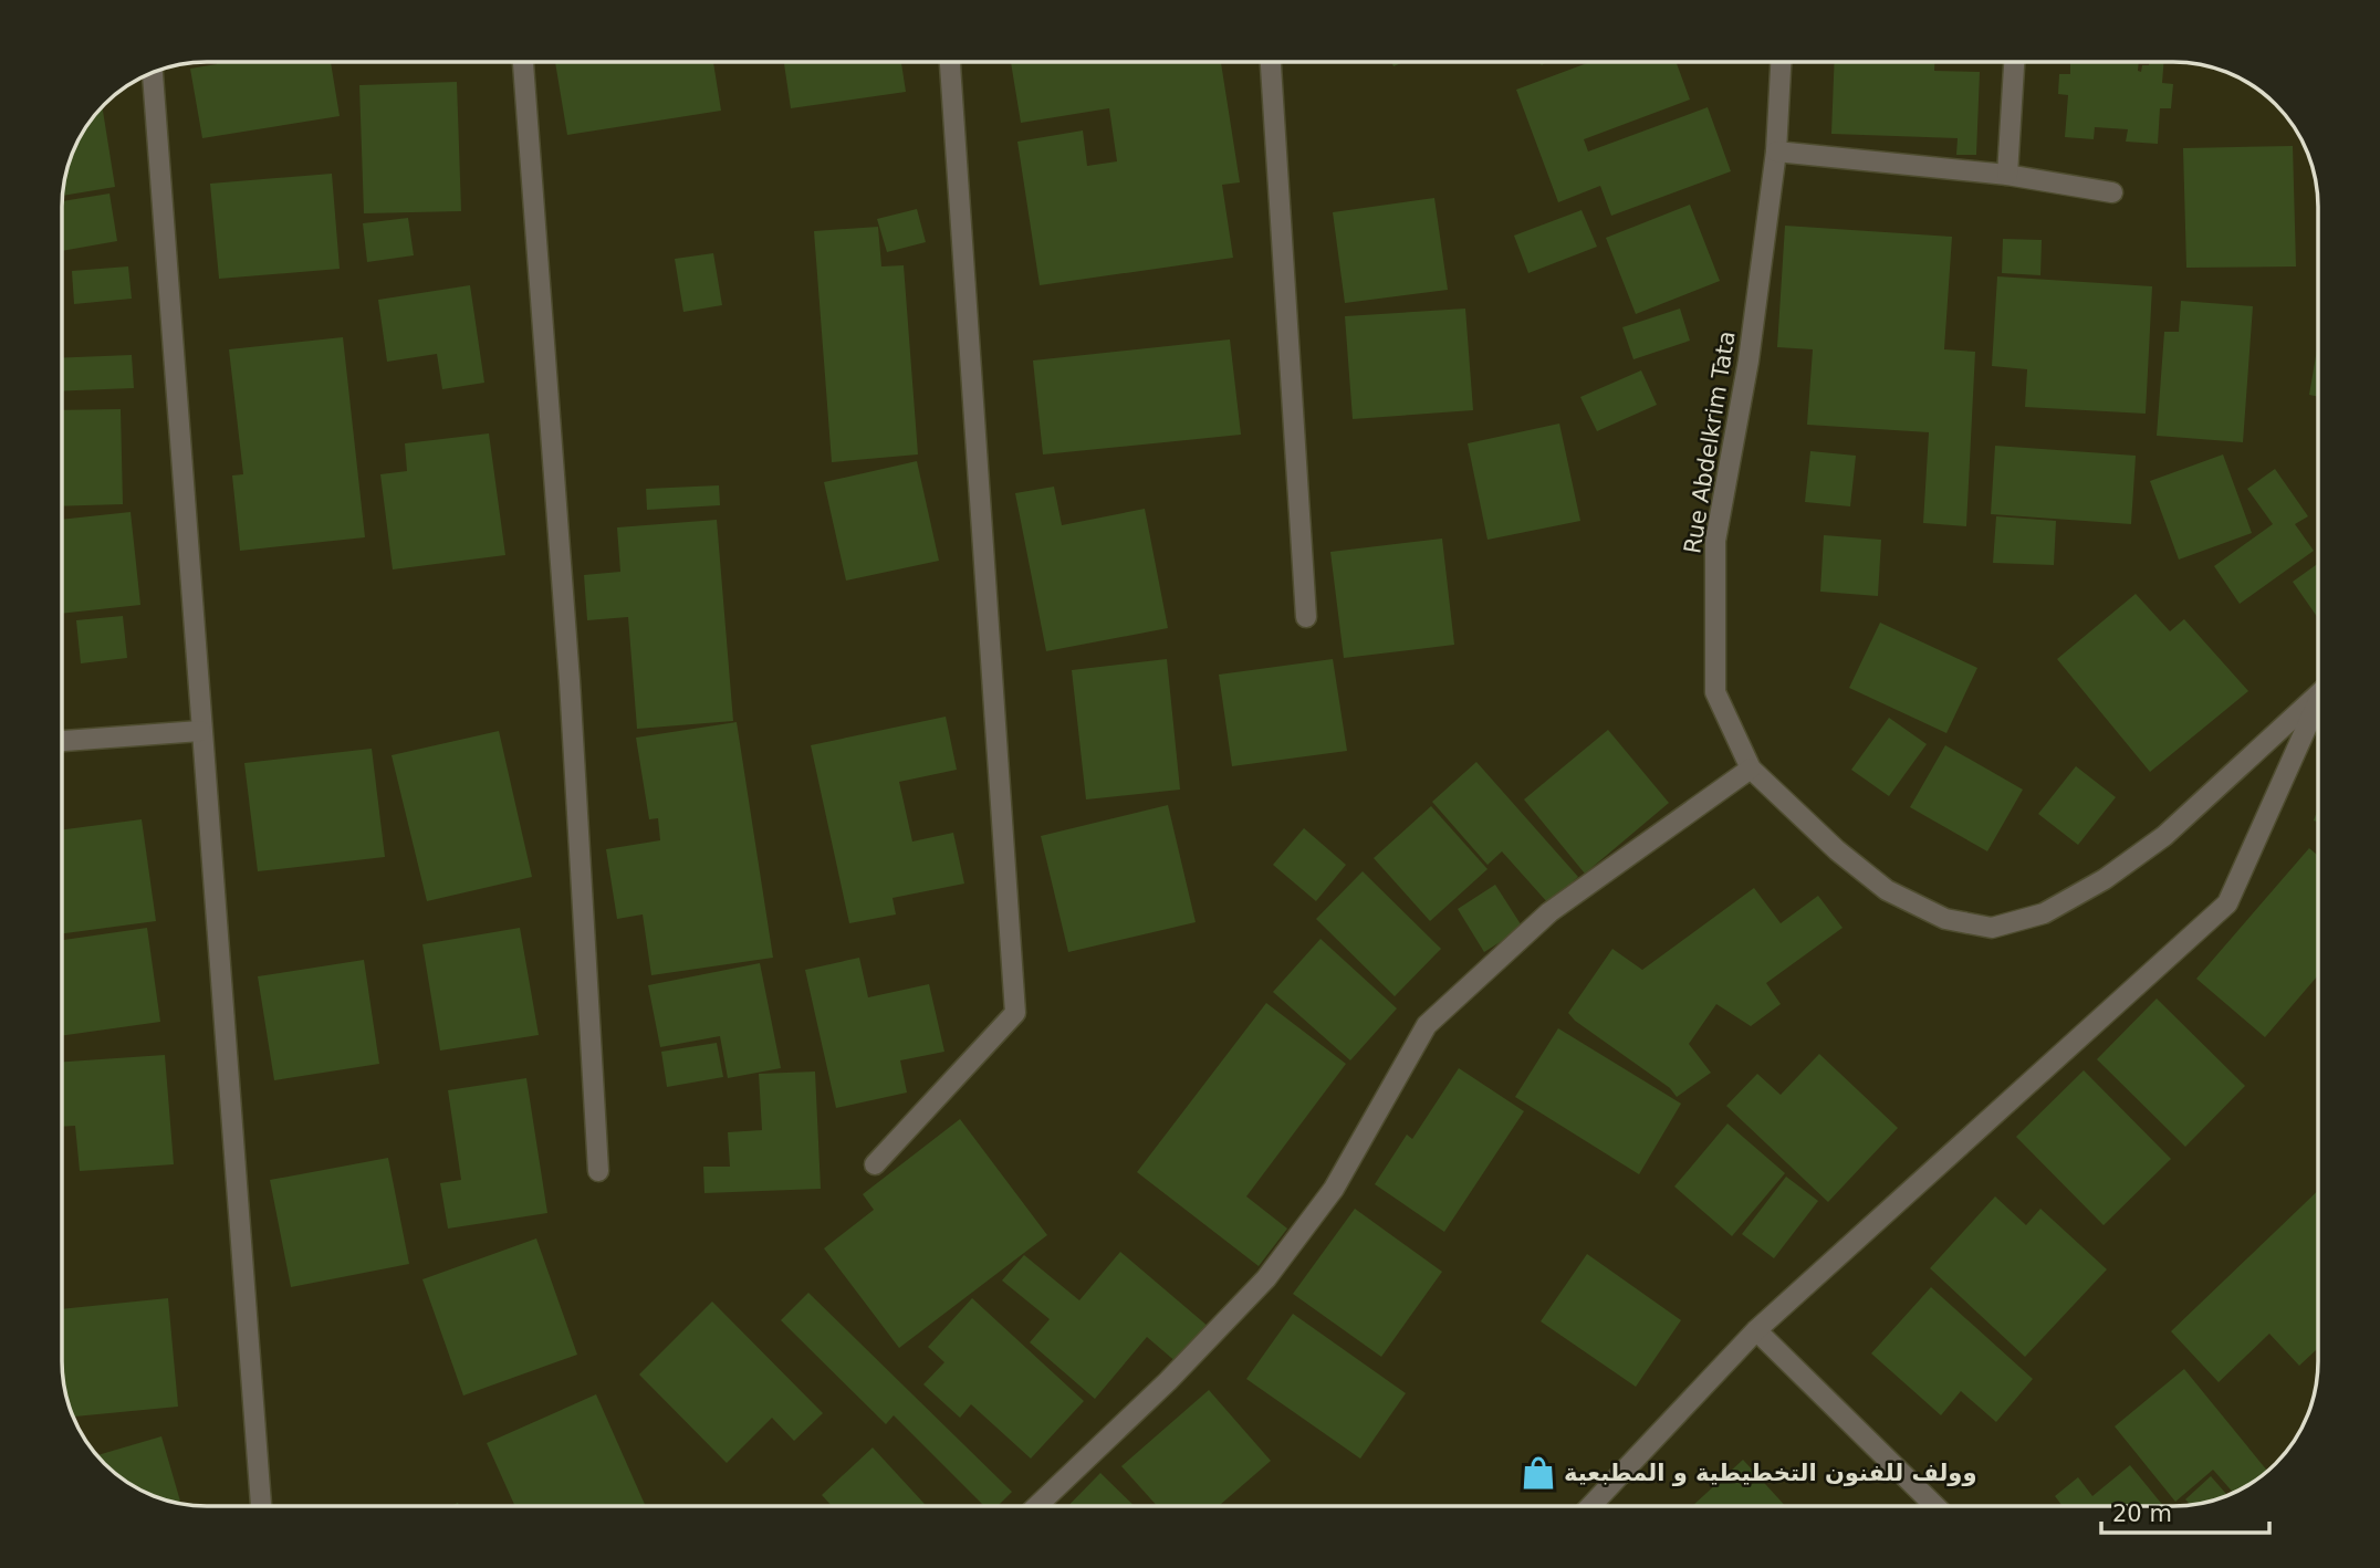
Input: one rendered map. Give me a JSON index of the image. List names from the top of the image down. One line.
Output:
{"streets":{"street":["Rue Abdelkrim Tata"]},"places":{"shop":["وولف للفنون التخطيطية و المطبعية"]},"scale_bar":"20 m"}
